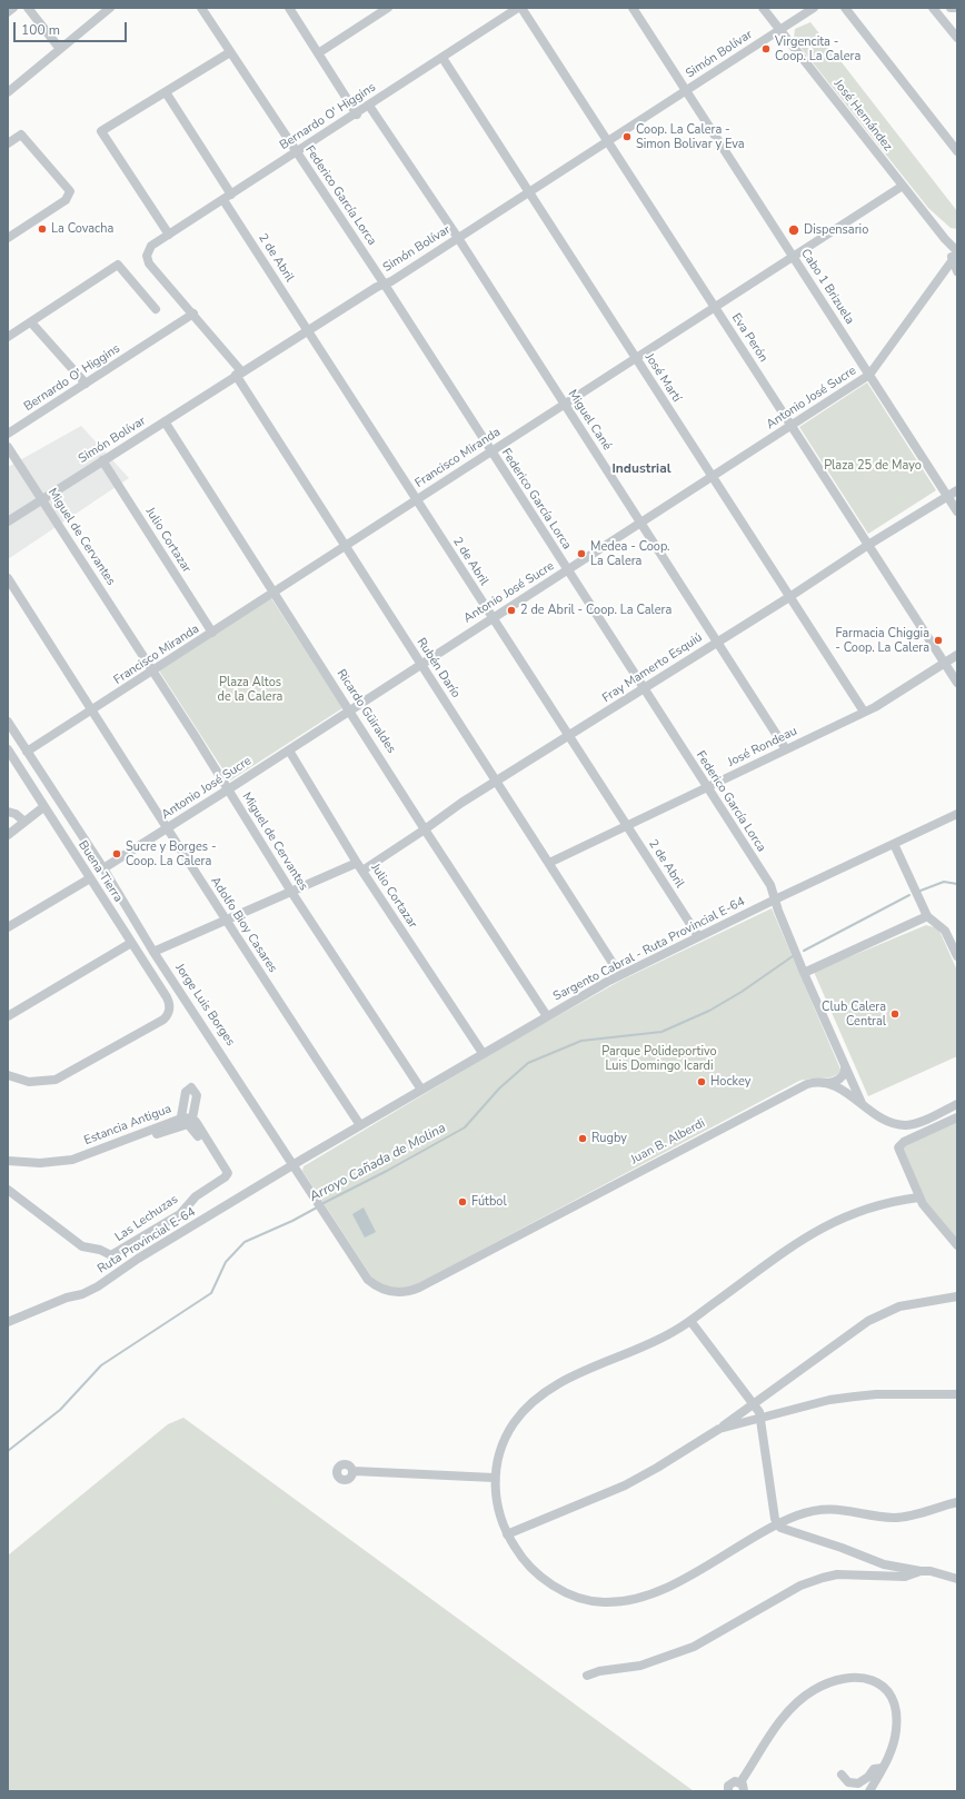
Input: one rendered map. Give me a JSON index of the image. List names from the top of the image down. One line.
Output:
{"streets":{"street":["Simón Bolívar","José Hernández","Bernardo O' Higgins","Federico García Lorca","2 de Abril","Cabo 1 Brizuela","Eva Perón","José Martí","Antonio José Sucre","Miguel Cané","Francisco Miranda","Miguel de Cervantes","Julio Cortazar","Rubén Darío","Fray Mamerto Esquiú","Ricardo Güiraldes","José Rondeau","Buena Tierra","Adolfo Bioy Casares","Sargento Cabral - Ruta Provincial E-64","Jorge Luis Borges","Estancia Antigua","Juan B. Alberdi","Las Lechuzas","Ruta Provincial E-64"]},"crossings":[["Simón Bolívar","José Hernández"],["Simón Bolívar","Federico García Lorca"],["Simón Bolívar","2 de Abril"],["Simón Bolívar","Cabo 1 Brizuela"],["Simón Bolívar","Eva Perón"],["Simón Bolívar","José Martí"],["Simón Bolívar","Miguel Cané"],["Simón Bolívar","Miguel de Cervantes"],["Simón Bolívar","Julio Cortazar"],["Simón Bolívar","Rubén Darío"],["Simón Bolívar","Ricardo Güiraldes"],["José Hernández","Antonio José Sucre"],["José Hernández","Francisco Miranda"],["Bernardo O' Higgins","Federico García Lorca"],["Bernardo O' Higgins","2 de Abril"],["Bernardo O' Higgins","Eva Perón"],["Bernardo O' Higgins","José Martí"],["Bernardo O' Higgins","Miguel Cané"],["Bernardo O' Higgins","Rubén Darío"],["Federico García Lorca","Antonio José Sucre"],["Federico García Lorca","Francisco Miranda"],["Federico García Lorca","Fray Mamerto Esquiú"],["Federico García Lorca","José Rondeau"],["Federico García Lorca","Sargento Cabral - Ruta Provincial E-64"],["2 de Abril","Antonio José Sucre"],["2 de Abril","Francisco Miranda"],["2 de Abril","Fray Mamerto Esquiú"],["2 de Abril","José Rondeau"],["2 de Abril","Sargento Cabral - Ruta Provincial E-64"],["Cabo 1 Brizuela","Antonio José Sucre"],["Cabo 1 Brizuela","Francisco Miranda"],["Cabo 1 Brizuela","Fray Mamerto Esquiú"],["Eva Perón","Antonio José Sucre"],["Eva Perón","Francisco Miranda"],["Eva Perón","Fray Mamerto Esquiú"],["Eva Perón","José Rondeau"],["José Martí","Antonio José Sucre"],["José Martí","Francisco Miranda"],["José Martí","Fray Mamerto Esquiú"],["José Martí","José Rondeau"],["Antonio José Sucre","Miguel Cané"],["Antonio José Sucre","Miguel de Cervantes"],["Antonio José Sucre","Julio Cortazar"],["Antonio José Sucre","Rubén Darío"],["Antonio José Sucre","Ricardo Güiraldes"],["Antonio José Sucre","Adolfo Bioy Casares"],["Antonio José Sucre","Jorge Luis Borges"],["Miguel Cané","Francisco Miranda"],["Miguel Cané","Fray Mamerto Esquiú"],["Miguel Cané","José Rondeau"],["Francisco Miranda","Miguel de Cervantes"],["Francisco Miranda","Julio Cortazar"],["Francisco Miranda","Rubén Darío"],["Francisco Miranda","Ricardo Güiraldes"],["Francisco Miranda","Adolfo Bioy Casares"],["Francisco Miranda","Jorge Luis Borges"],["Miguel de Cervantes","Fray Mamerto Esquiú"],["Miguel de Cervantes","Sargento Cabral - Ruta Provincial E-64"],["Julio Cortazar","Fray Mamerto Esquiú"],["Julio Cortazar","Sargento Cabral - Ruta Provincial E-64"],["Rubén Darío","Fray Mamerto Esquiú"],["Rubén Darío","José Rondeau"],["Rubén Darío","Sargento Cabral - Ruta Provincial E-64"],["Fray Mamerto Esquiú","Ricardo Güiraldes"],["Fray Mamerto Esquiú","Adolfo Bioy Casares"],["Fray Mamerto Esquiú","Jorge Luis Borges"],["Ricardo Güiraldes","Sargento Cabral - Ruta Provincial E-64"],["Adolfo Bioy Casares","Sargento Cabral - Ruta Provincial E-64"],["Sargento Cabral - Ruta Provincial E-64","Jorge Luis Borges"],["Sargento Cabral - Ruta Provincial E-64","Ruta Provincial E-64"],["Jorge Luis Borges","Juan B. Alberdi"],["Jorge Luis Borges","Ruta Provincial E-64"],["Estancia Antigua","Las Lechuzas"]],"districts":["Industrial"],"water":["Arroyo Cañada de Molina"],"parks":["Plaza 25 de Mayo","Plaza Altos de la Calera","Parque Polideportivo Luis Domingo Icardi"],"places":["Virgencita - Coop. La Calera","Coop. La Calera - Simon Bolivar y Eva","La Covacha","Dispensario","Medea - Coop. La Calera","2 de Abril - Coop. La Calera","Farmacia Chiggia - Coop. La Calera","Sucre y Borges - Coop. La Calera","Club Calera Central","Hockey","Rugby","Fútbol"],"scale_bar":"100 m"}
